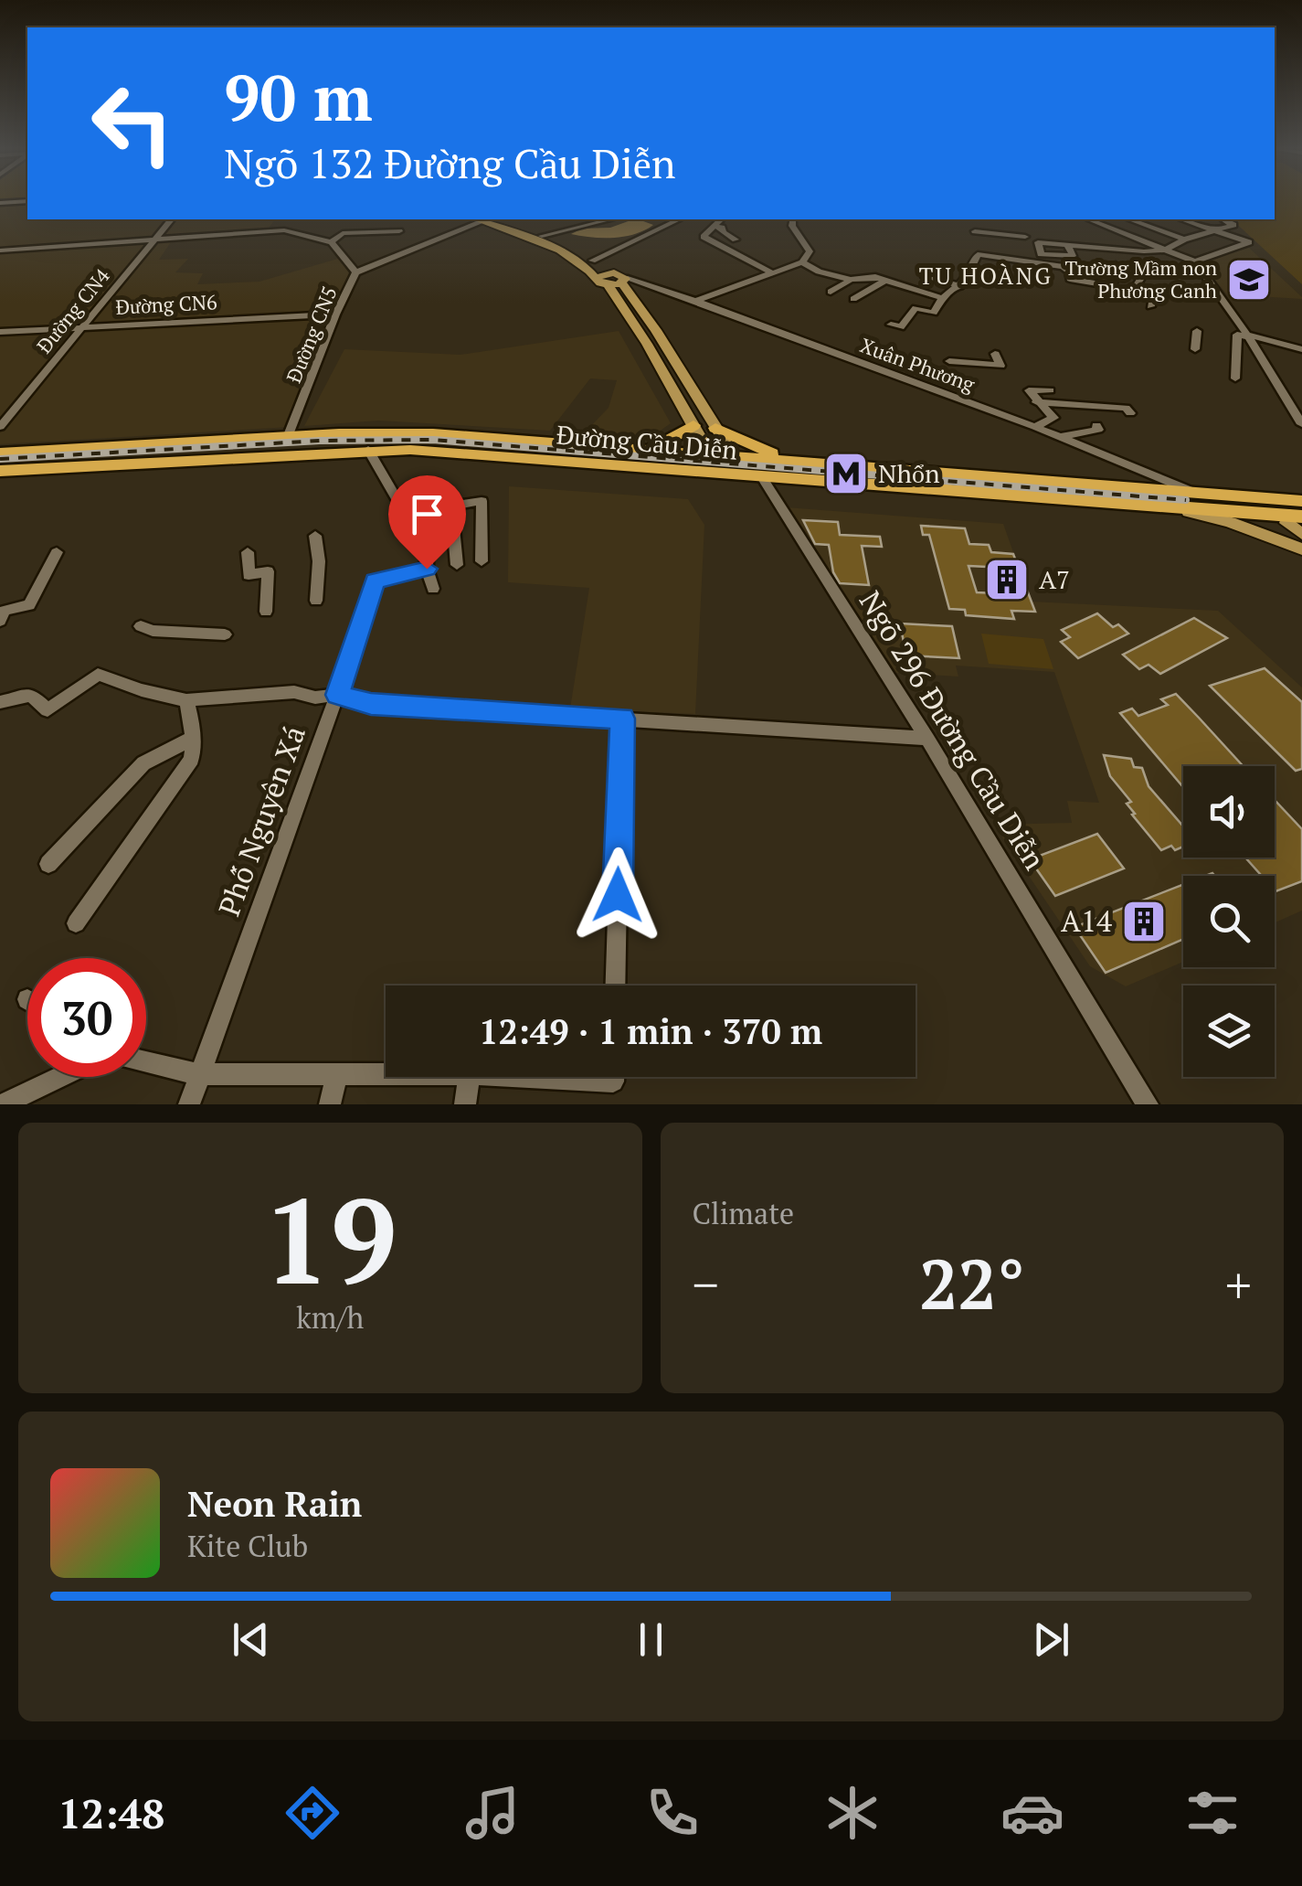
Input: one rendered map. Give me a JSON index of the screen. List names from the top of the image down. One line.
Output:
{"streets":{"highway":["Đường Cầu Diễn"],"street":["Đường CN6","Đường CN4","Đường CN5","Xuân Phương","Ngõ 296 Đường Cầu Diễn","Phố Nguyên Xá"]},"crossings":[["Đường CN6","Đường CN4"],["Đường CN6","Đường CN5"],["Đường CN5","Đường Cầu Diễn"],["Xuân Phương","Đường Cầu Diễn"],["Đường Cầu Diễn","Ngõ 296 Đường Cầu Diễn"]],"districts":["TU HOÀNG"],"places":{"school or university":["Trường Mầm non Phương Canh"],"metro station":["Nhổn"],"building":["A7","A14"]},"page":{"turn":["90 m","Ngõ 132 Đường Cầu Diễn"],"limit":"30","trip":"12:49 · 1 min · 370 m","tile":[["19","km/h"],"Climate"],"heat":["−","22°","+"],"song":["Neon Rain","Kite Club"],"tabs":"12:48"}}
